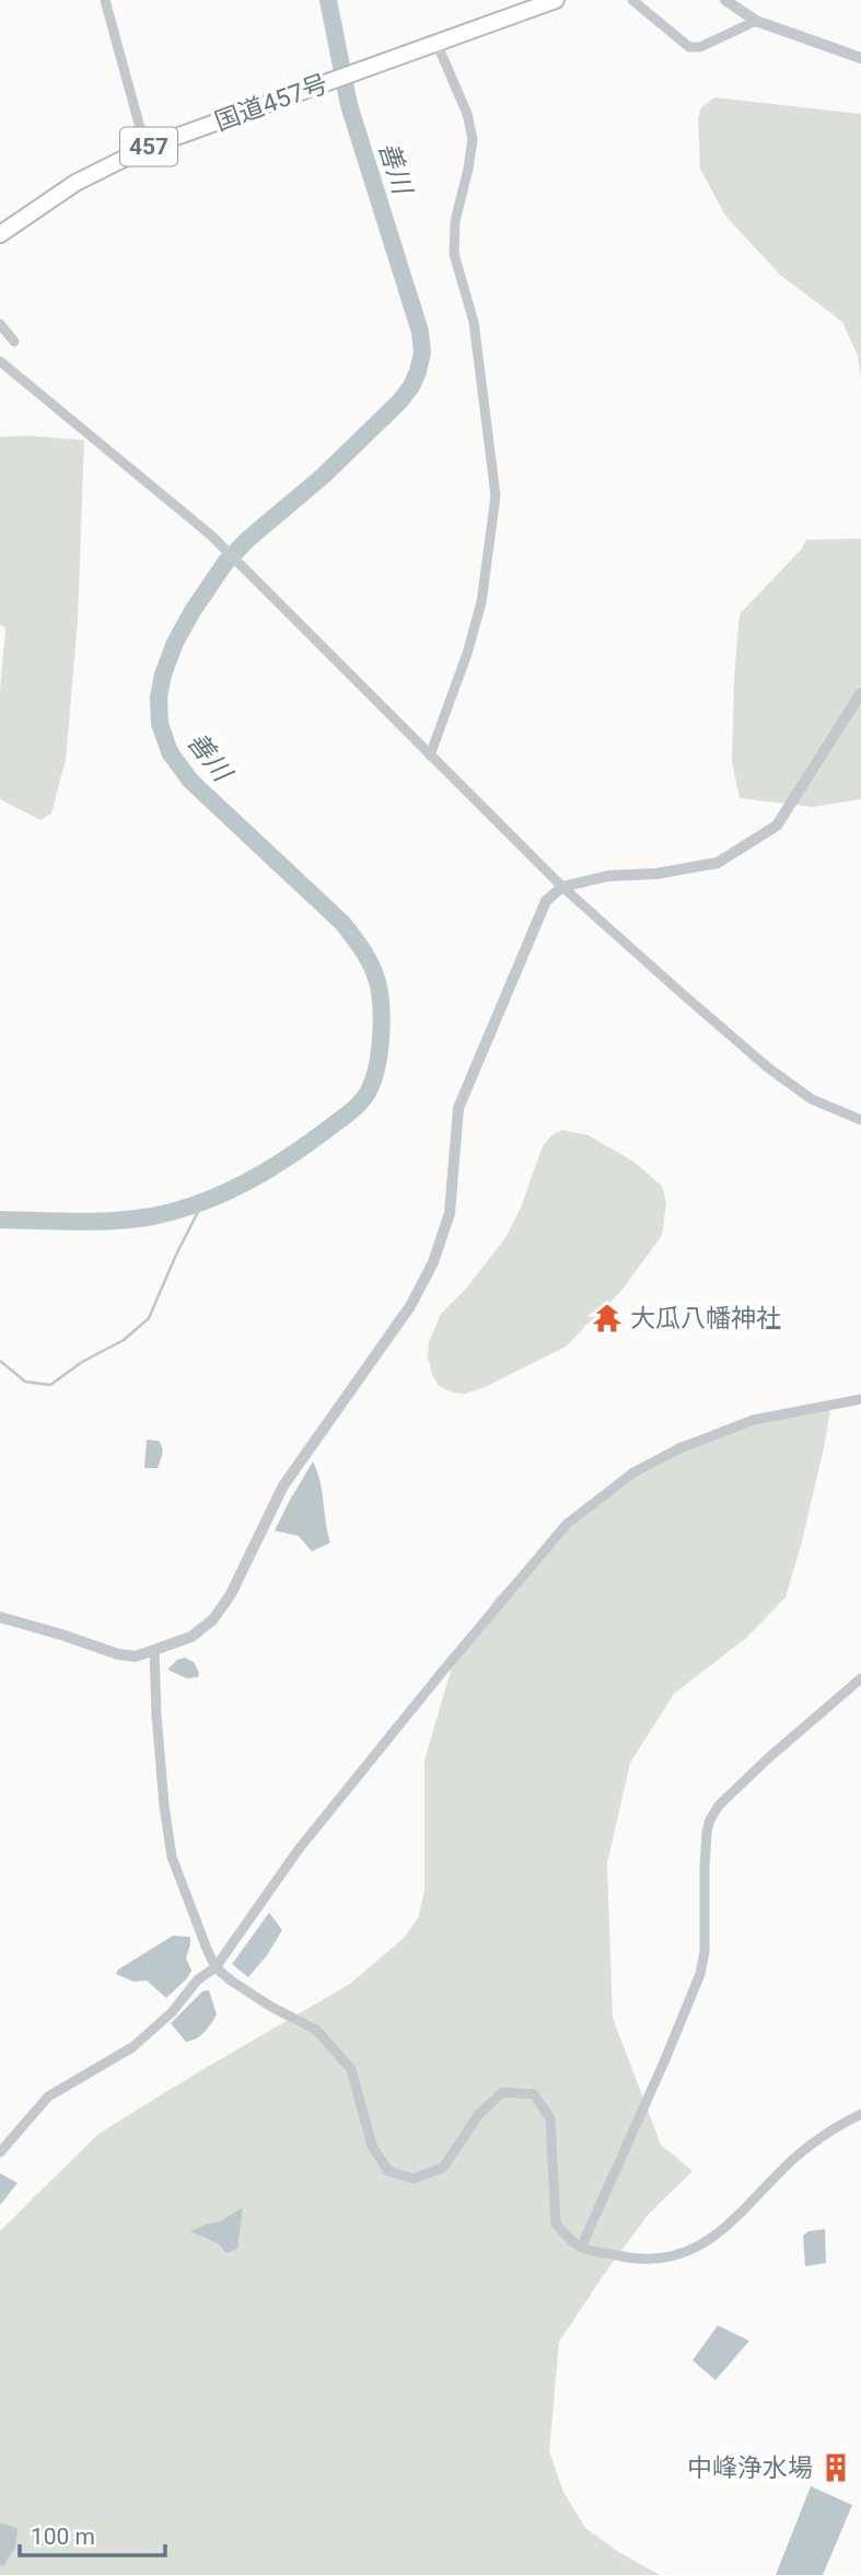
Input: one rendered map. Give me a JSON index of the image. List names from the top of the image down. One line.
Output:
{"streets":{"highway":["国道457号","457"]},"water":["善川"],"places":{"temple":["大瓜八幡神社"],"building":["中峰浄水場"]},"scale_bar":"100 m"}
